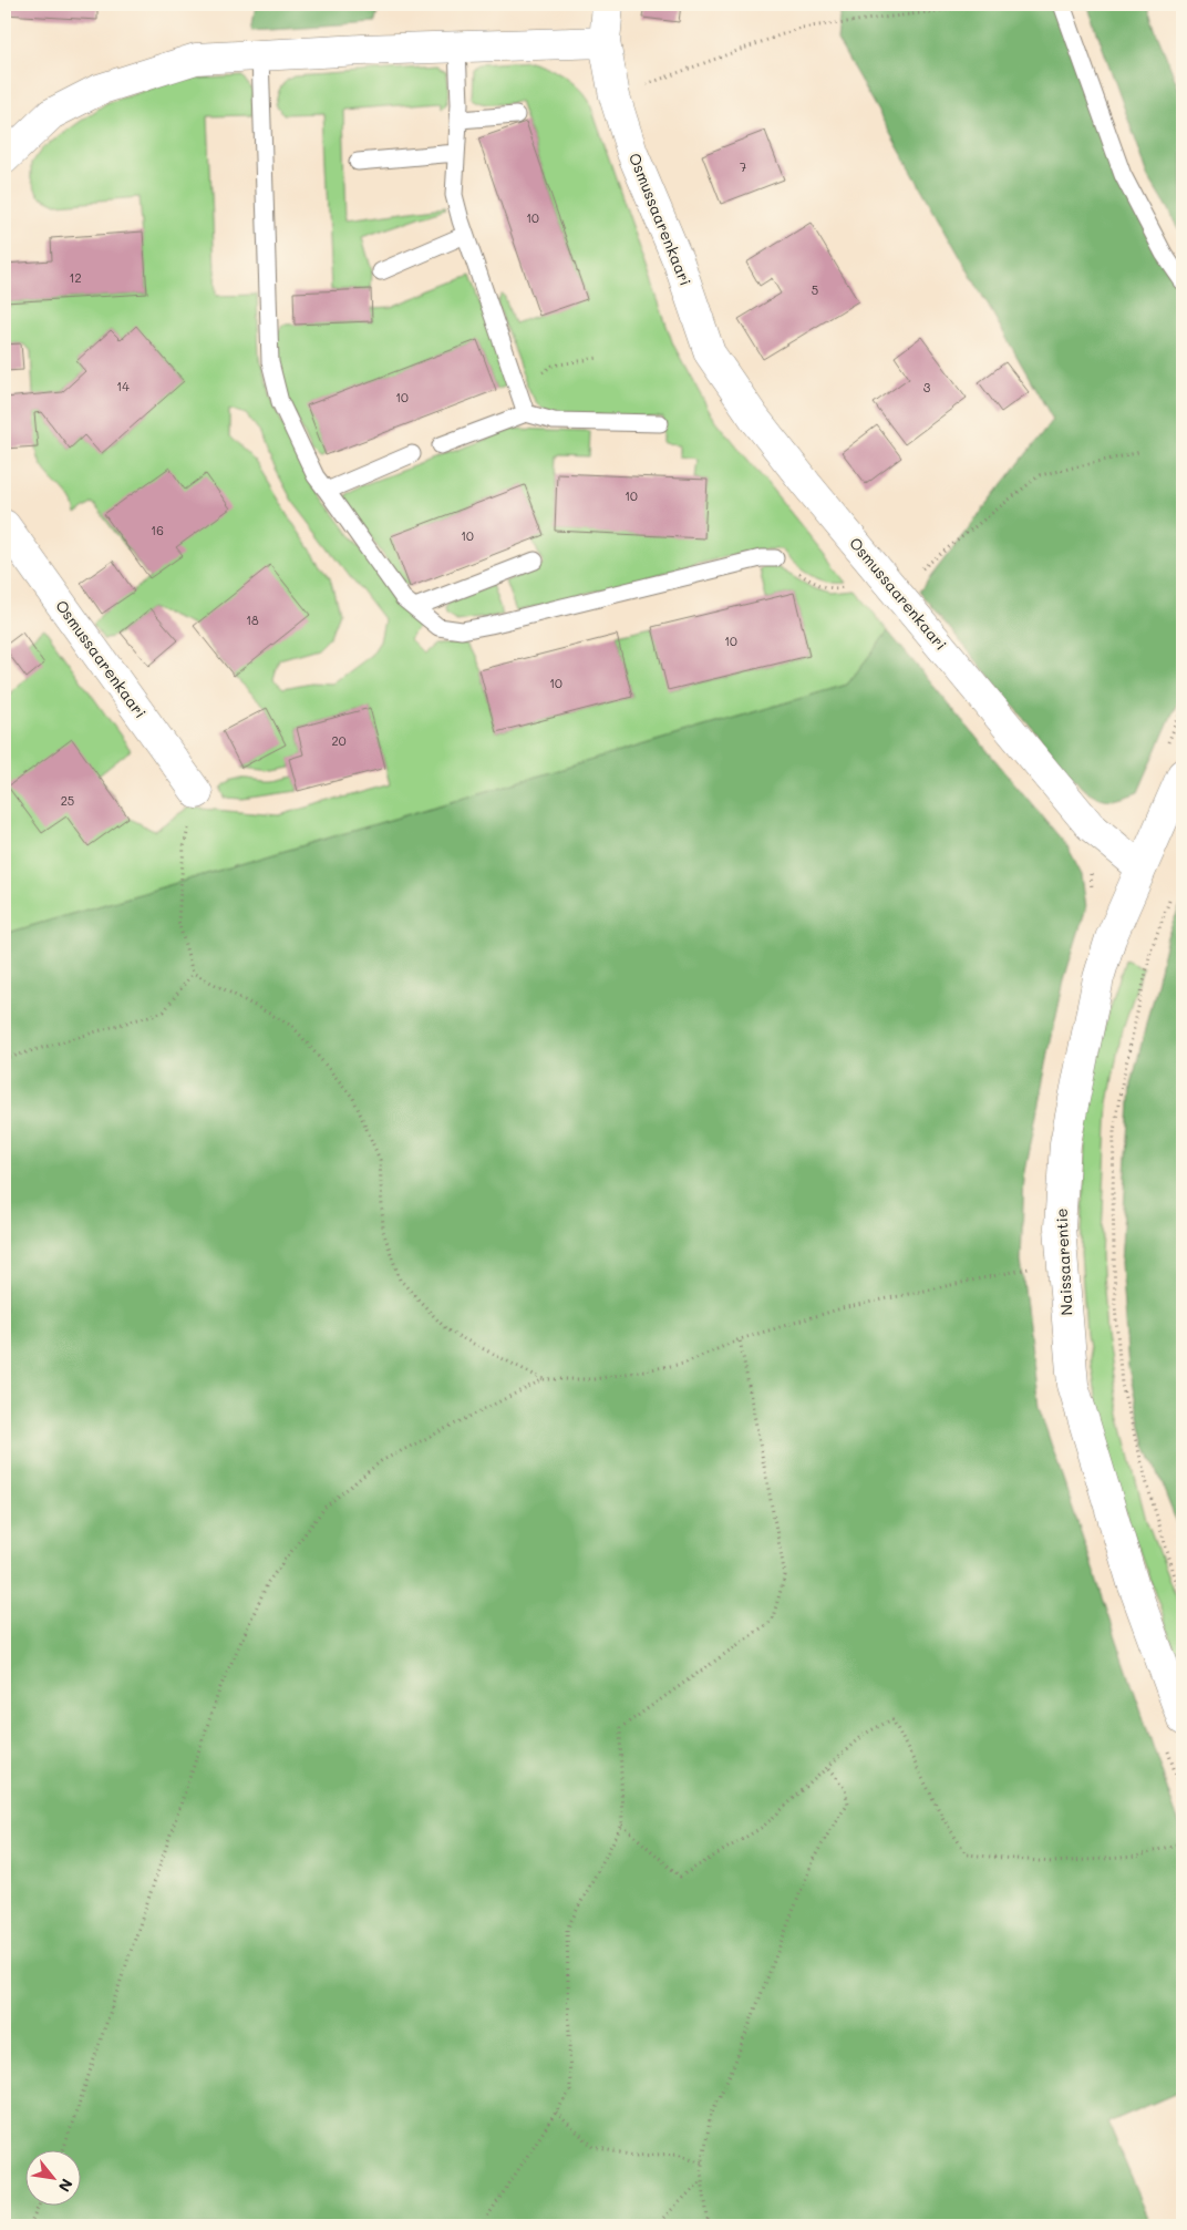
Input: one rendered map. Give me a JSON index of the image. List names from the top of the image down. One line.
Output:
{"streets":{"street":["Osmussaarenkaari","Naissaarentie"]},"crossings":[["Osmussaarenkaari","Naissaarentie"]],"house_numbers":["7","10","12","5","14","3","10","10","16","10","18","10","10","20","25"],"north":"bottom right"}
